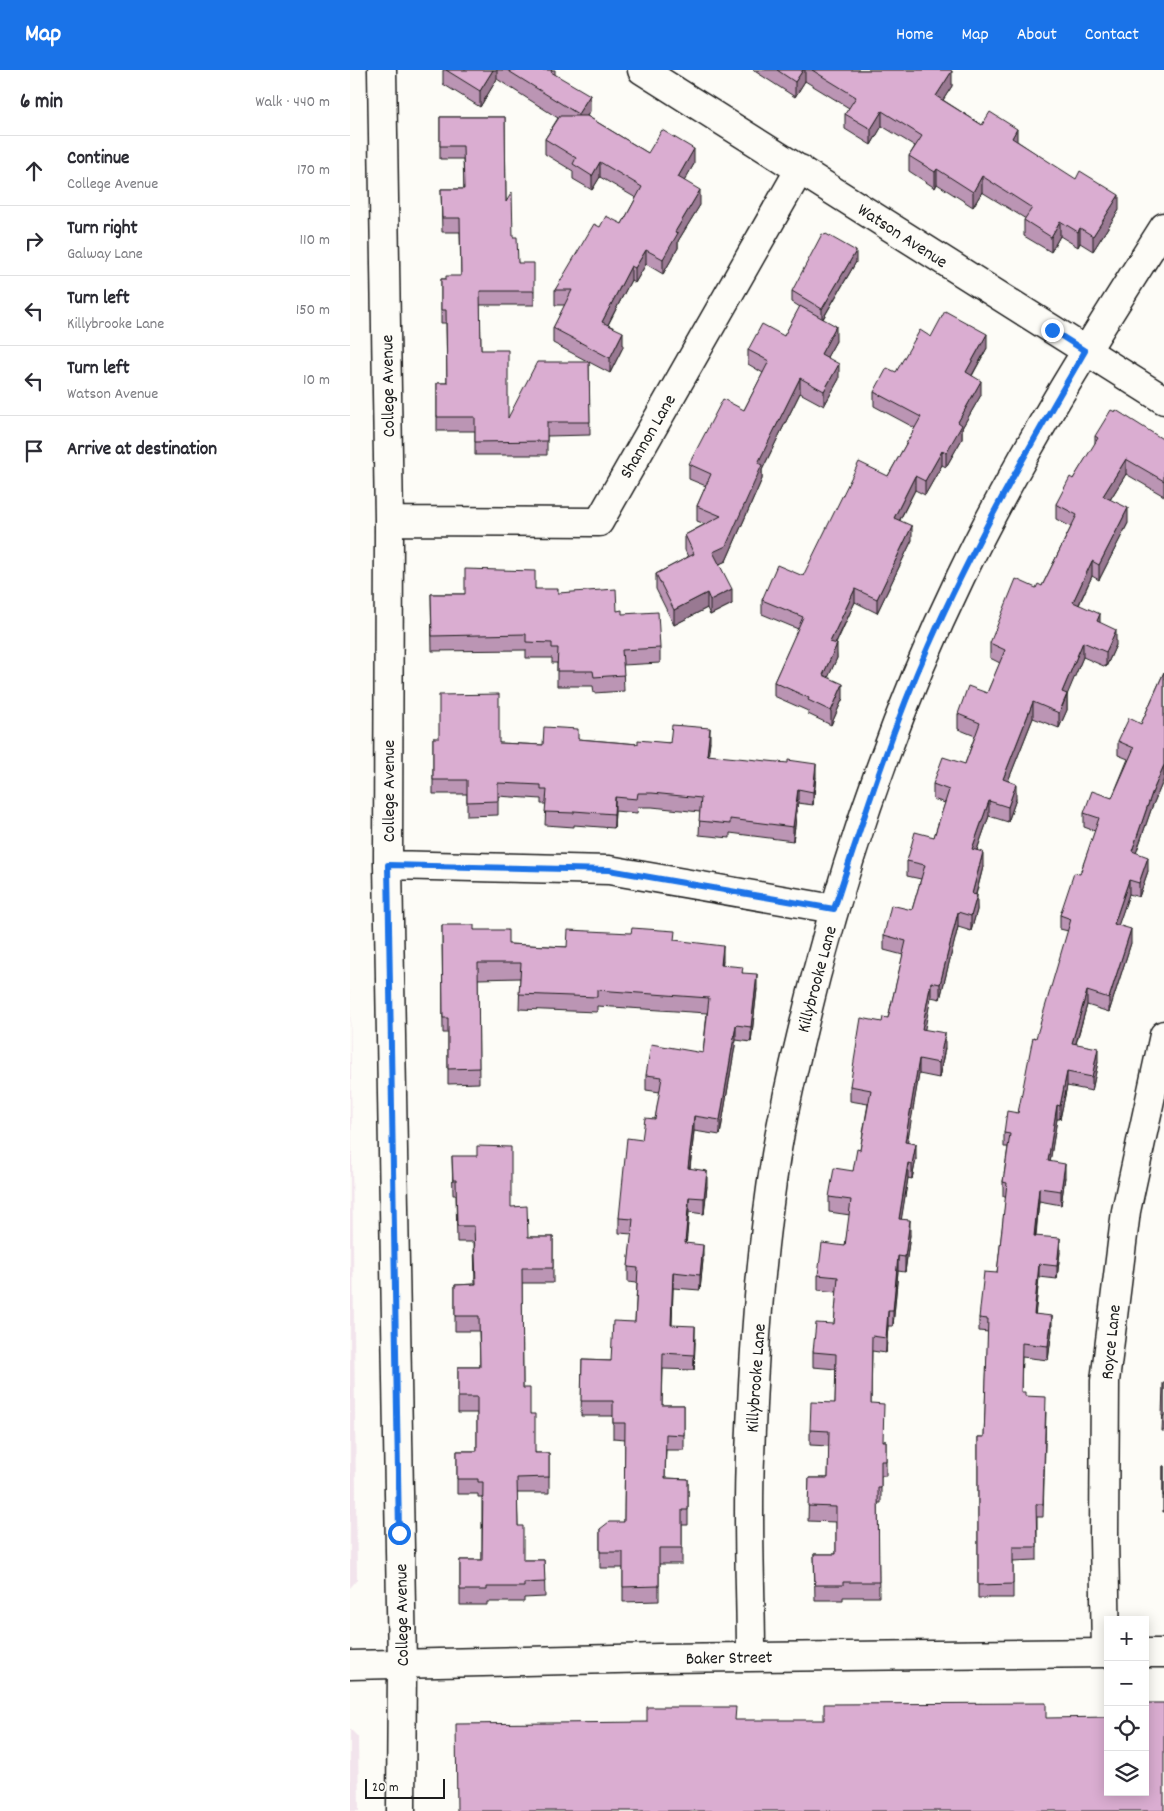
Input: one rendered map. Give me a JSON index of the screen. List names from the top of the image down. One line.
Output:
{"streets":{"street":["Watson Avenue","College Avenue","Shannon Lane","Killybrooke Lane","Royce Lane","Baker Street"]},"crossings":[["Watson Avenue","Shannon Lane"],["Watson Avenue","Killybrooke Lane"],["College Avenue","Shannon Lane"],["College Avenue","Baker Street"],["Killybrooke Lane","Baker Street"]],"scale_bar":"20 m","page":{"header":"Map","nav":["Home","Map","About","Contact"],"heading":["6 min","Walk · 440 m"],"list":[["Continue","College Avenue","170 m"],["Turn right","Galway Lane","110 m"],["Turn left","Killybrooke Lane","150 m"],["Turn left","Watson Avenue","10 m"],"Arrive at destination"],"map_buttons":["+","−"],"scale":"20 m"}}
